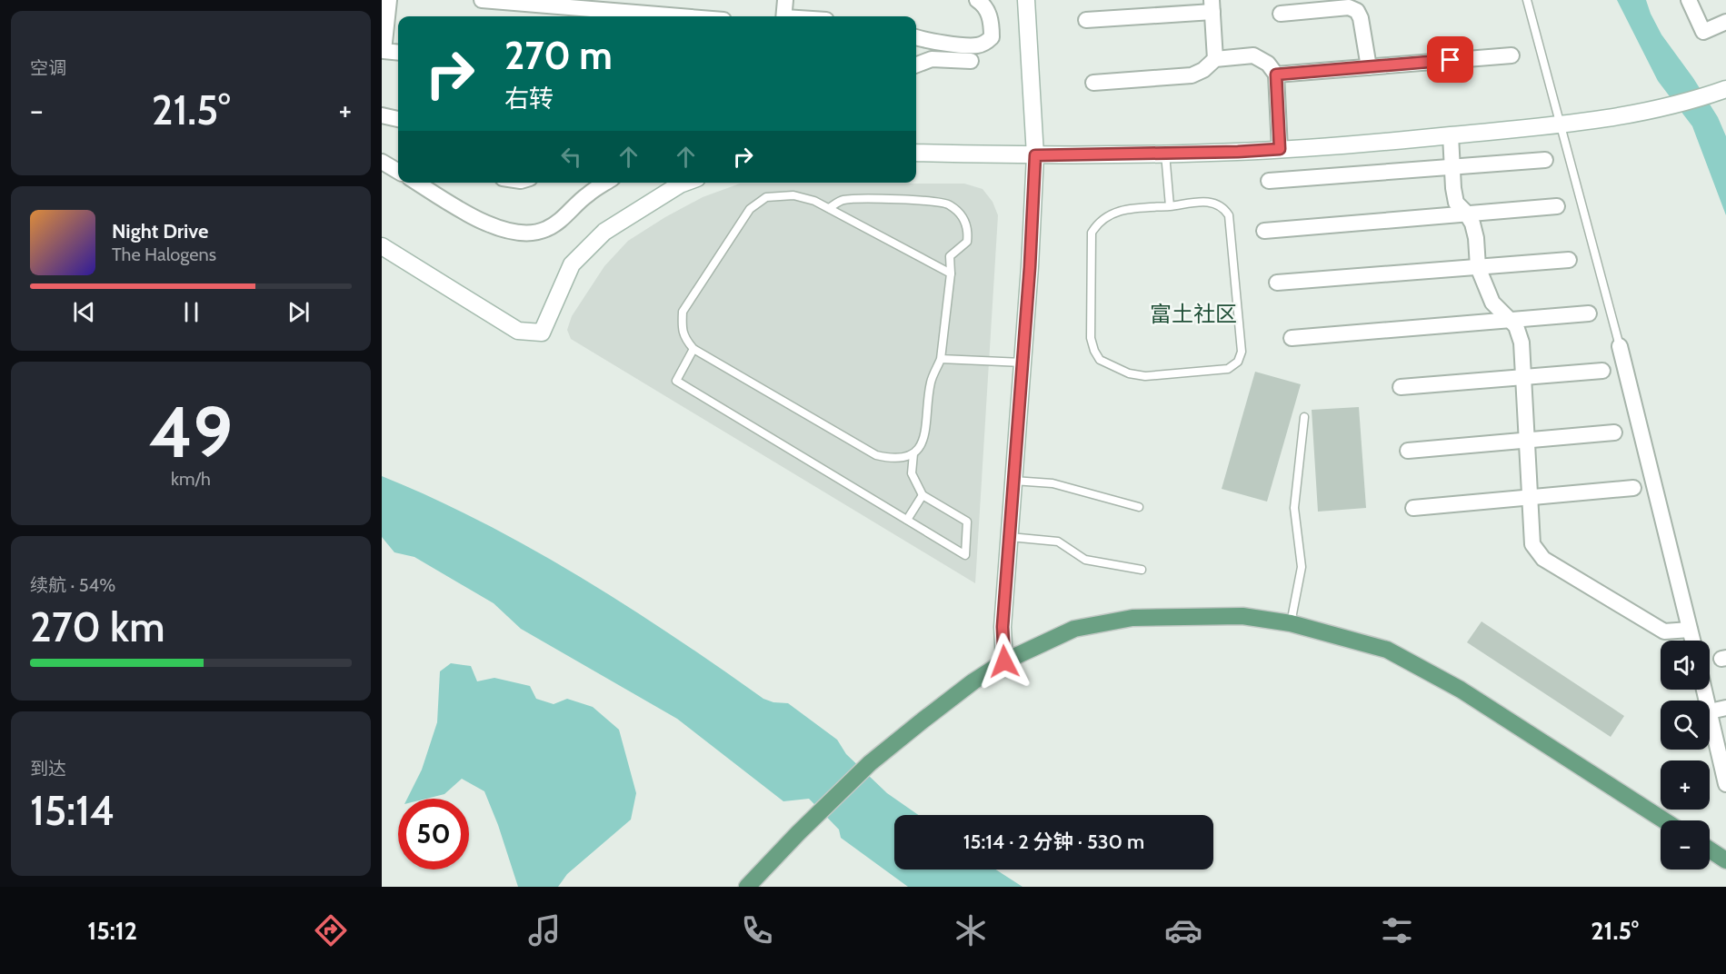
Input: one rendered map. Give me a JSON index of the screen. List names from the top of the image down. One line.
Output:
{"districts":["富土社区"],"page":{"tile":["空调",["49","km/h"],["续航 · 54%","270 km"],["到达","15:14"]],"turn":["270 m","右转"],"heat":["−","21.5°","+"],"song":["Night Drive","The Halogens"],"map_buttons":["+","−"],"limit":"50","trip":"15:14 · 2 分钟 · 530 m","tabs":["15:12","21.5°"]}}
